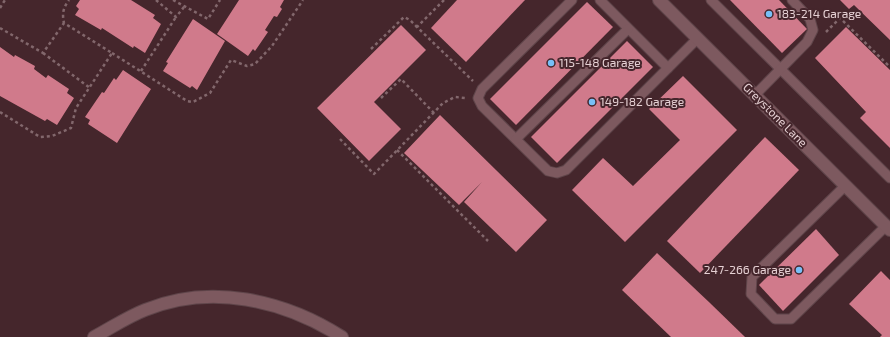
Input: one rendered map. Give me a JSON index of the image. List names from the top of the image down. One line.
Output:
{"streets":{"street":["Greystone Lane"]},"places":["183-214 Garage","115-148 Garage","149-182 Garage","247-266 Garage"]}
